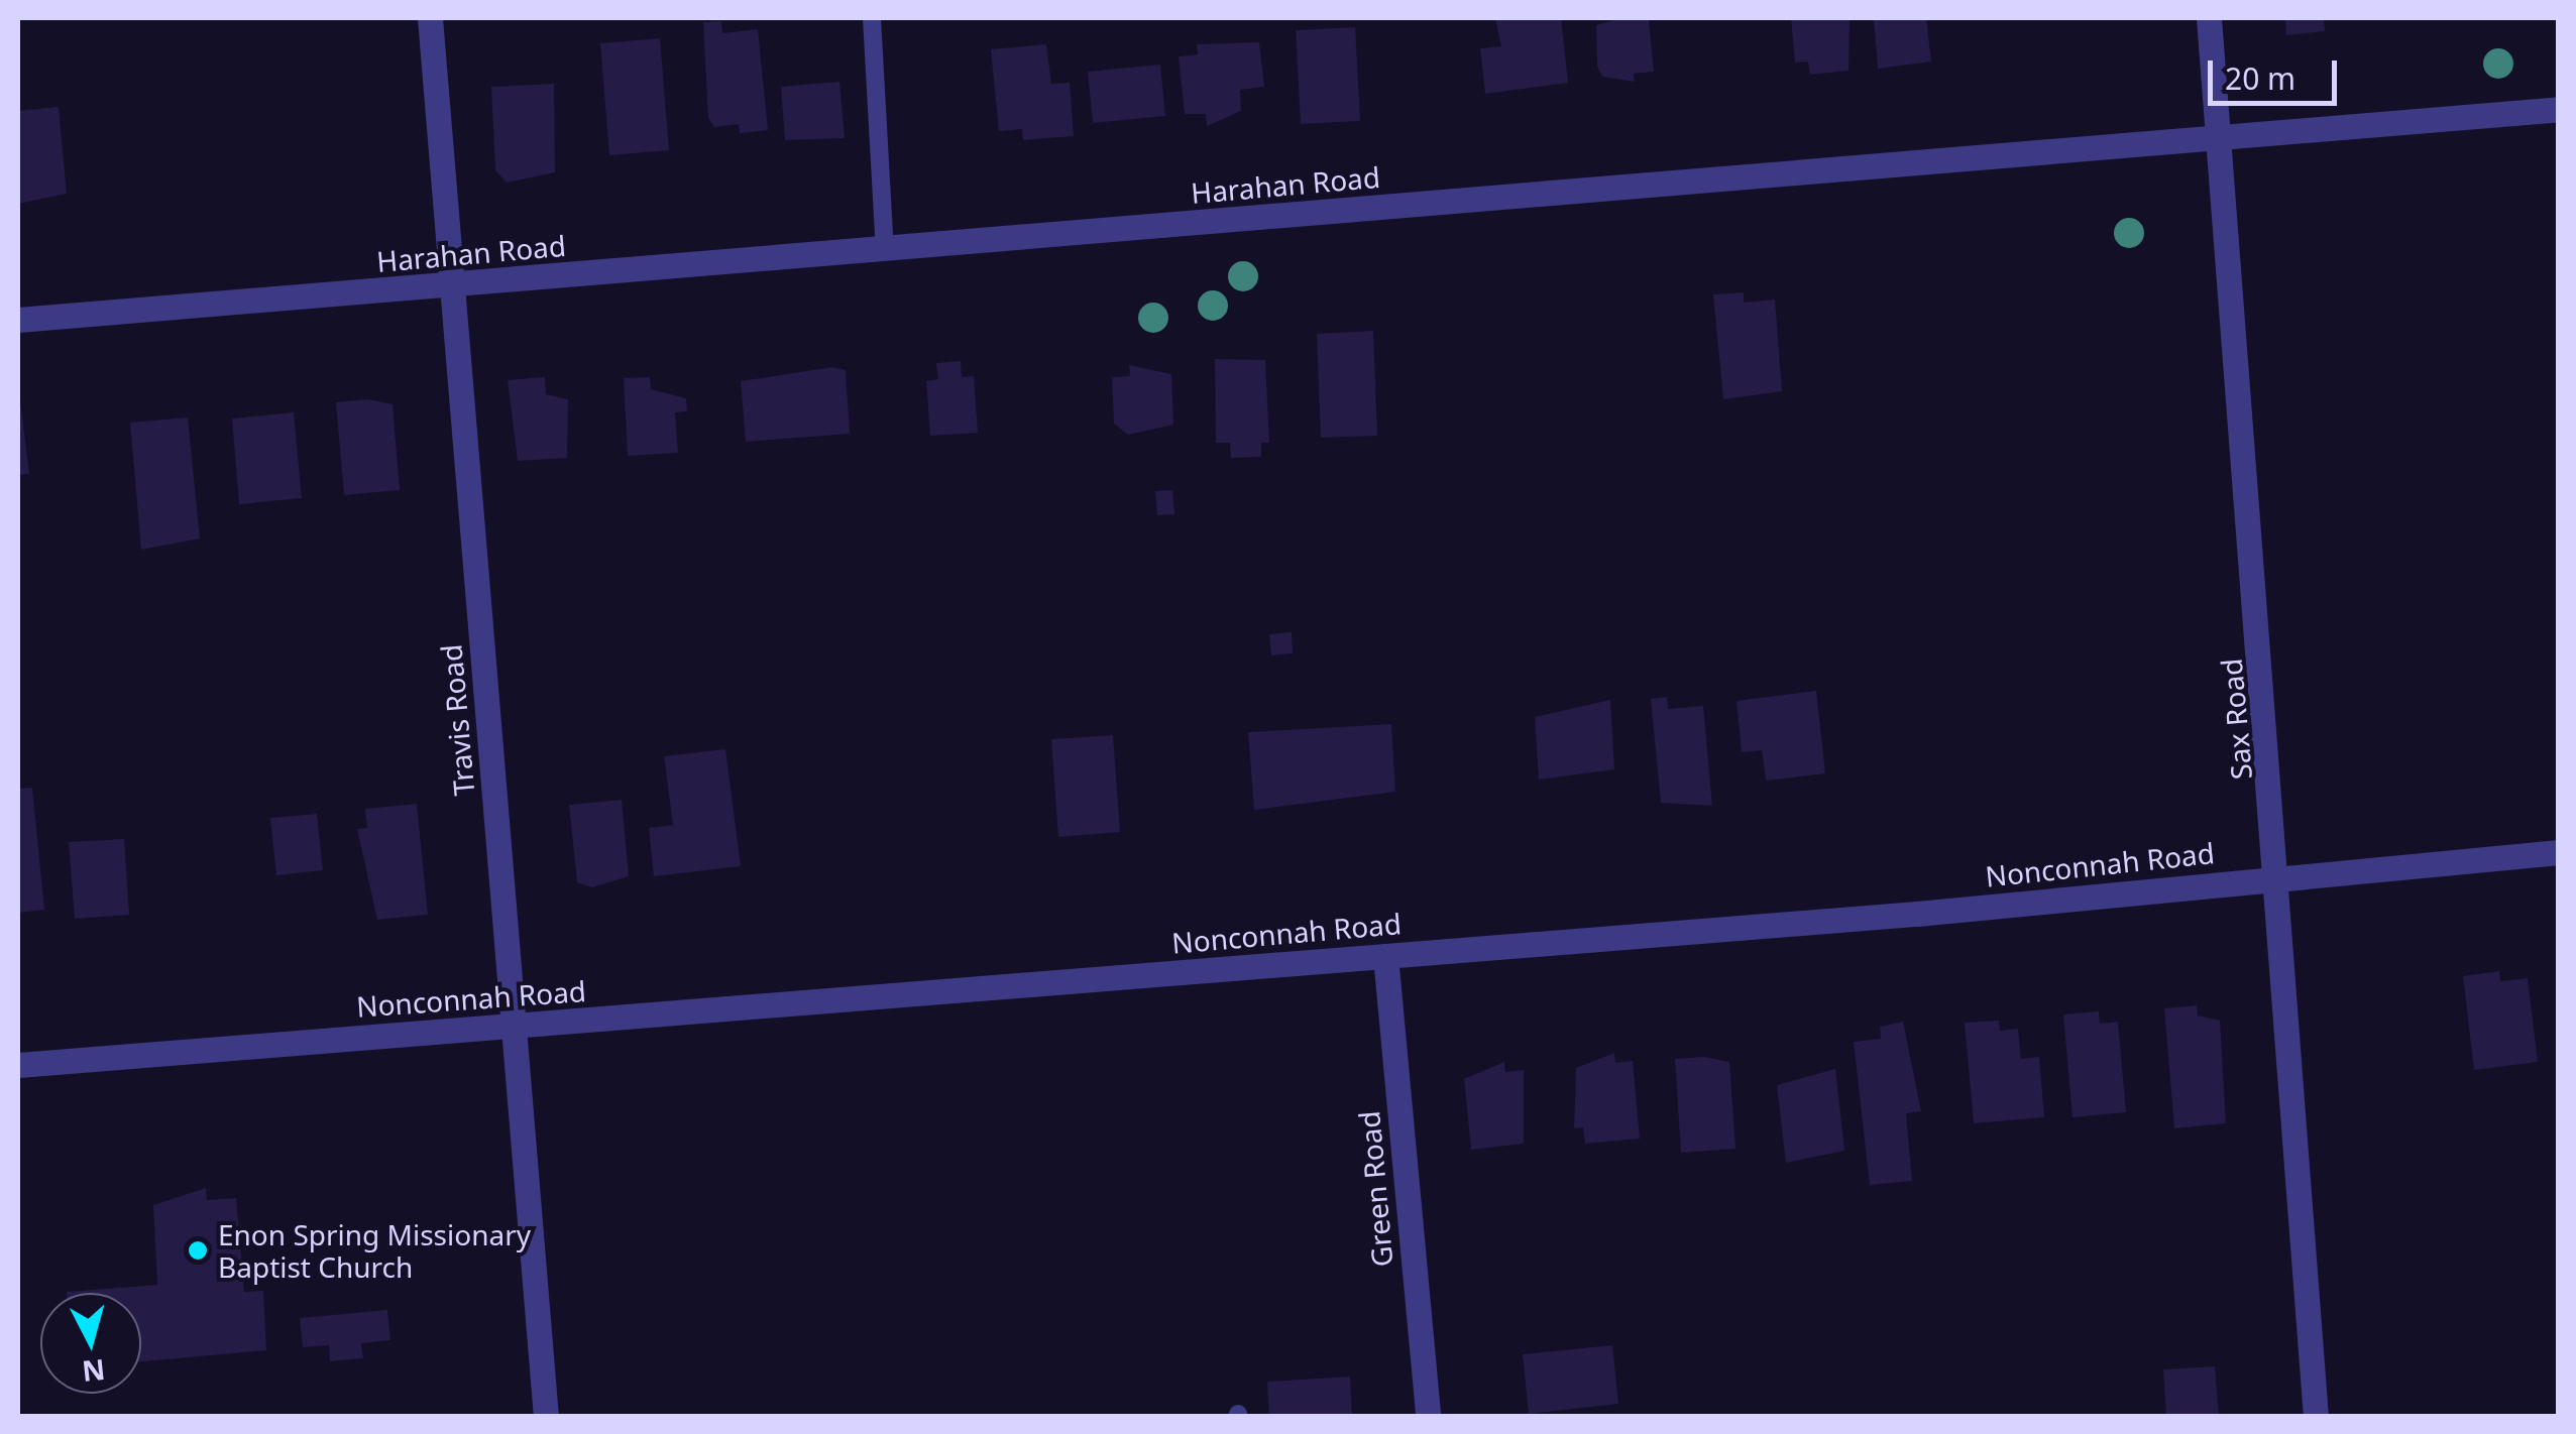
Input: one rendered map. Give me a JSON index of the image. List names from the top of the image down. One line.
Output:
{"streets":{"street":["Harahan Road","Sax Road","Travis Road","Nonconnah Road","Green Road"]},"crossings":[["Harahan Road","Sax Road"],["Harahan Road","Travis Road"],["Sax Road","Nonconnah Road"],["Travis Road","Nonconnah Road"],["Nonconnah Road","Green Road"]],"places":["Enon Spring Missionary Baptist Church"],"scale_bar":"20 m","north":"bottom"}
